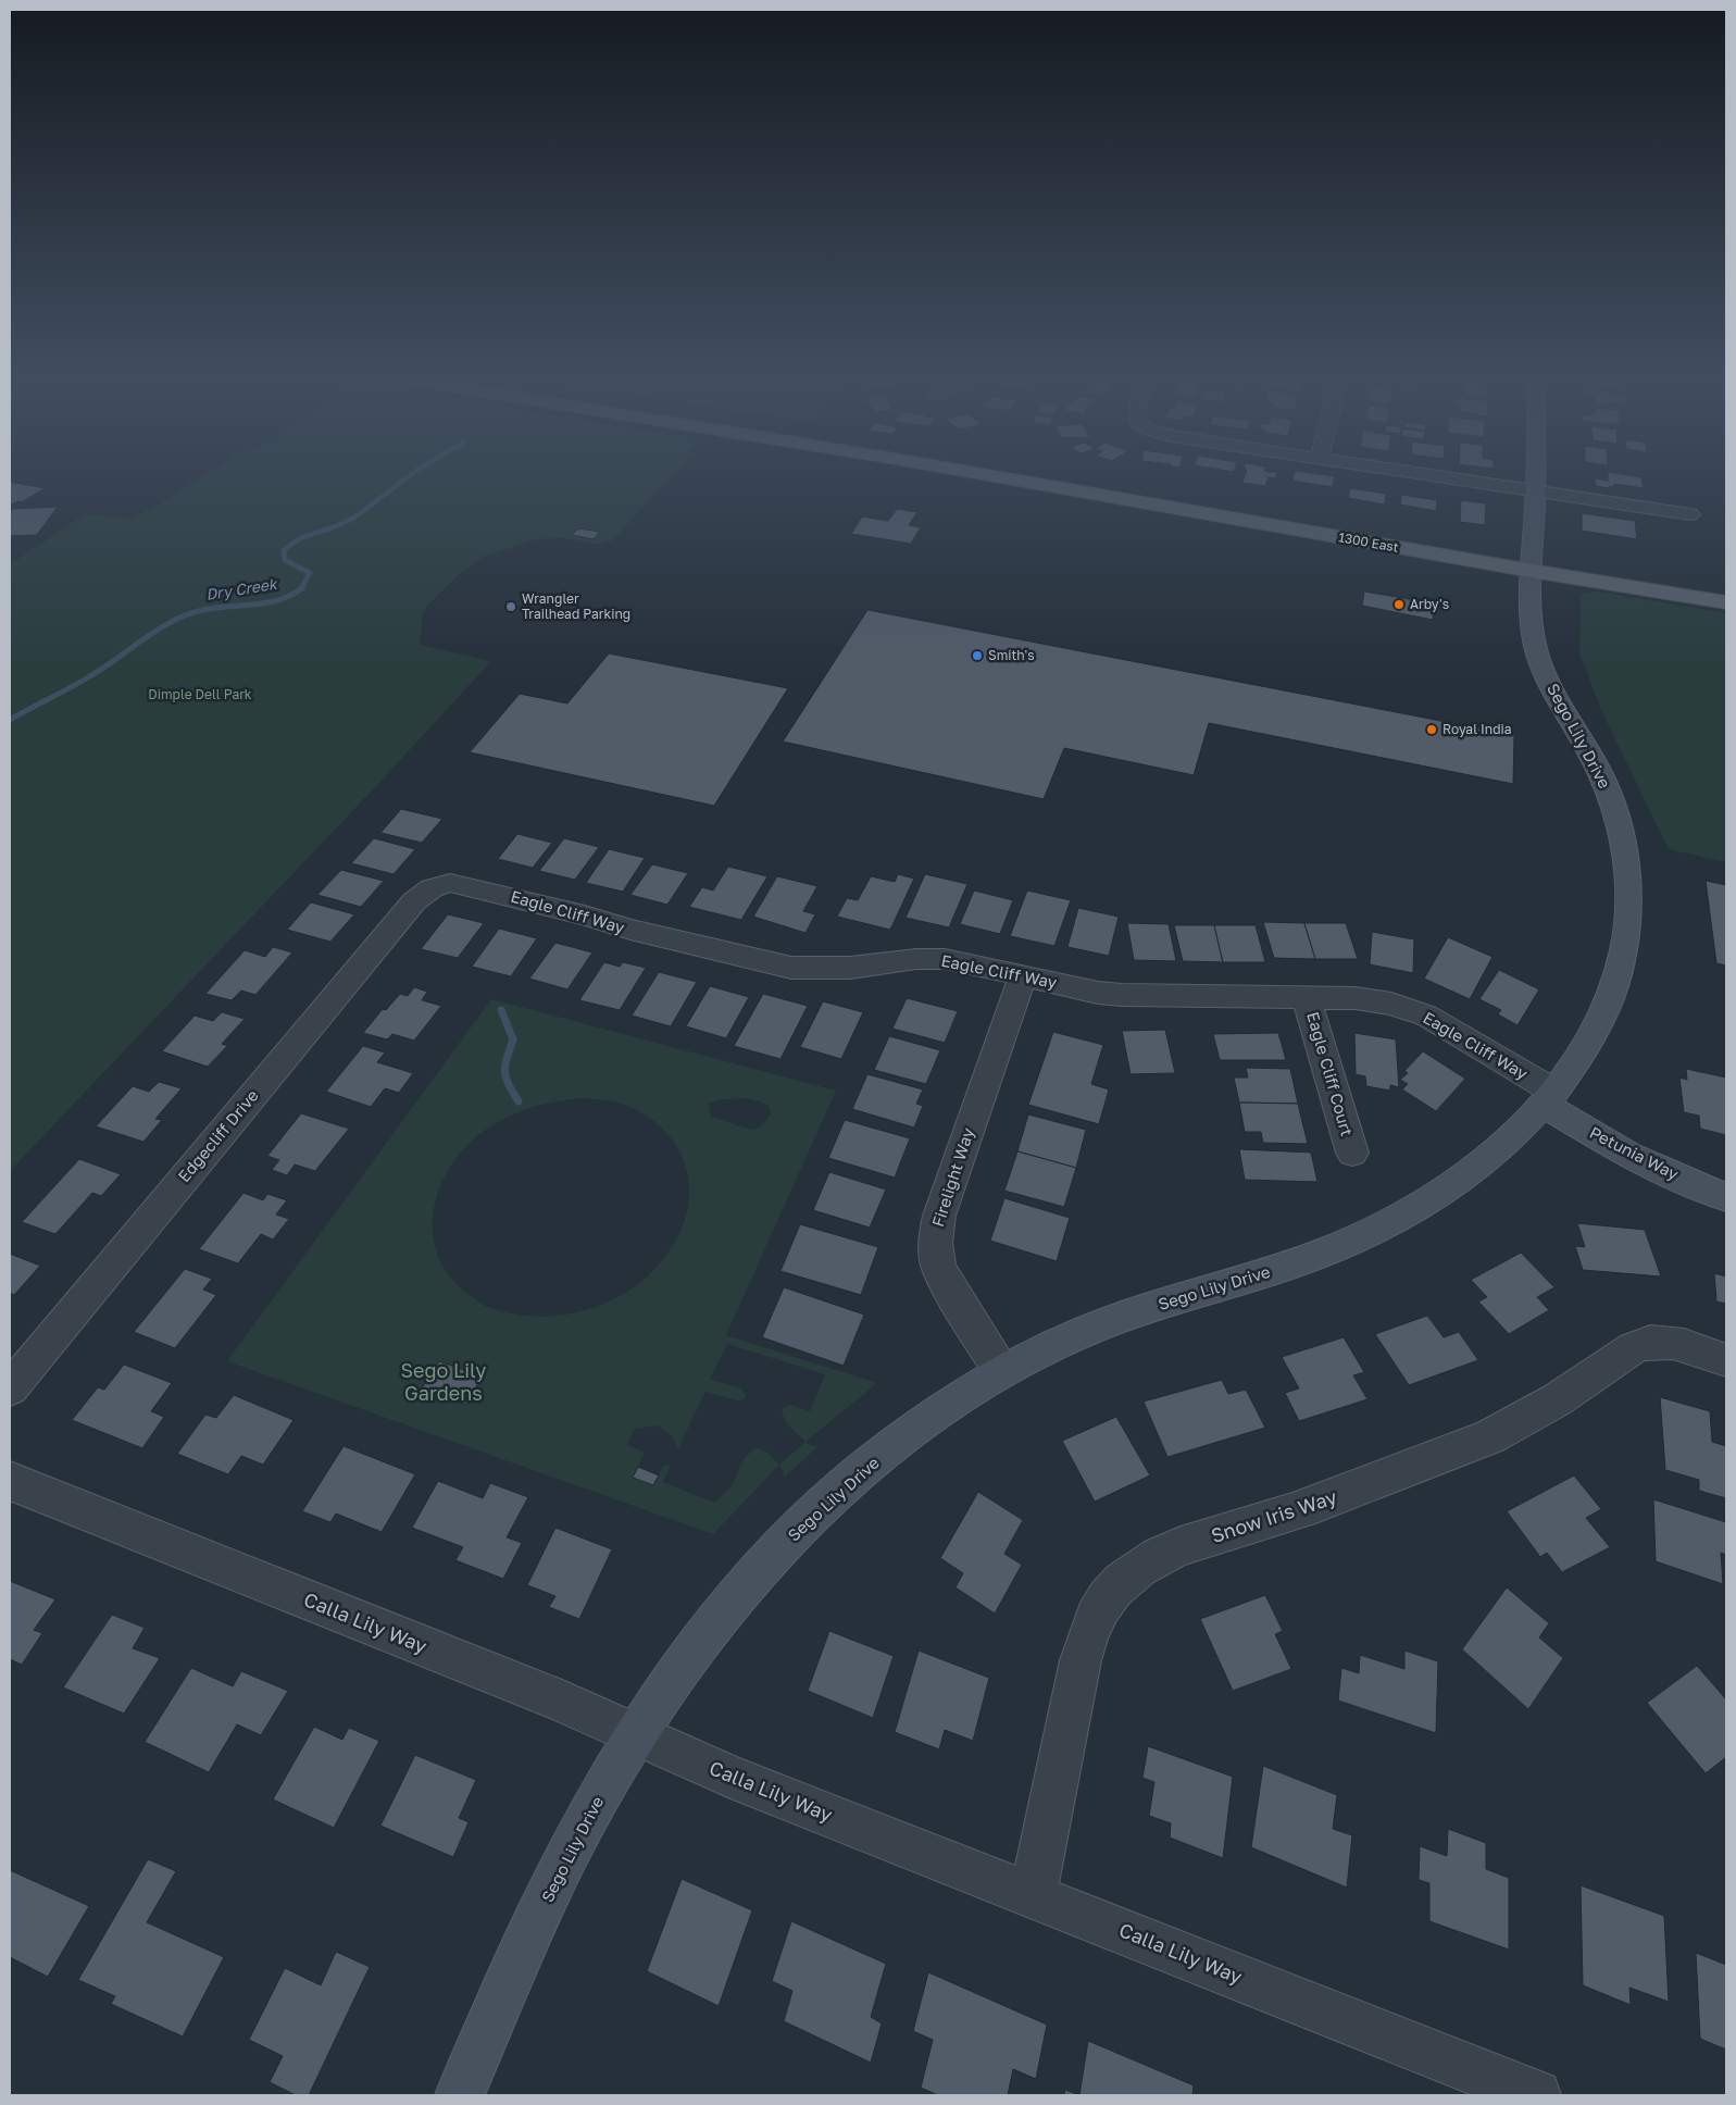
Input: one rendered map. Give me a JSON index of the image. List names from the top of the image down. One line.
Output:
{"streets":{"main road":["1300 East"],"street":["Sego Lily Drive","Eagle Cliff Way","Eagle Cliff Court","Edgecliff Drive","Petunia Way","Firelight Way","Snow Iris Way","Calla Lily Way"]},"crossings":[["1300 East","Sego Lily Drive"],["Sego Lily Drive","Eagle Cliff Way"],["Sego Lily Drive","Petunia Way"],["Sego Lily Drive","Firelight Way"],["Sego Lily Drive","Calla Lily Way"],["Eagle Cliff Way","Eagle Cliff Court"],["Eagle Cliff Way","Edgecliff Drive"],["Eagle Cliff Way","Petunia Way"],["Eagle Cliff Way","Firelight Way"],["Snow Iris Way","Calla Lily Way"]],"water":["Dry Creek"],"parks":["Dimple Dell Park","Sego Lily Gardens"],"places":["Arby's","Wrangler Trailhead Parking","Smith's","Royal India"]}
